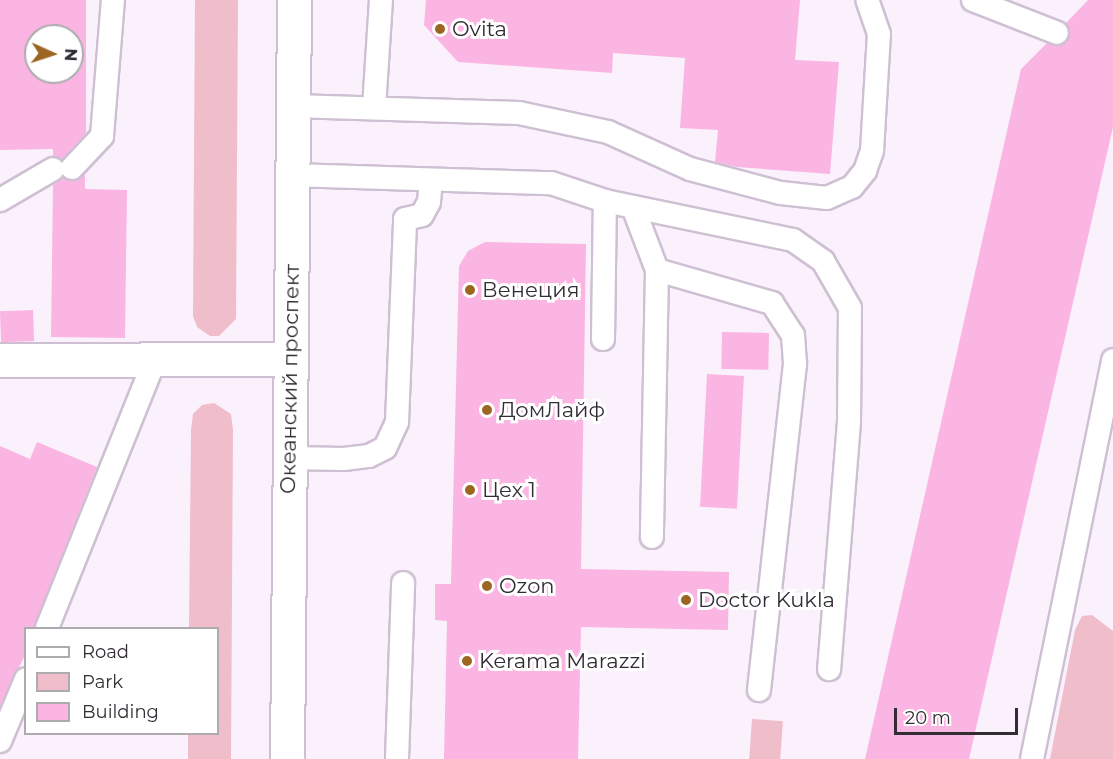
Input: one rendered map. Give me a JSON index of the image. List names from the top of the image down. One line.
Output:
{"streets":{"main road":["Океанский проспект"]},"places":["Ovita","Венеция","ДомЛайф","Цех 1","Ozon","Doctor Kukla","Kerama Marazzi"],"legend":["Road","Park","Building"],"scale_bar":"20 m","north":"right"}
